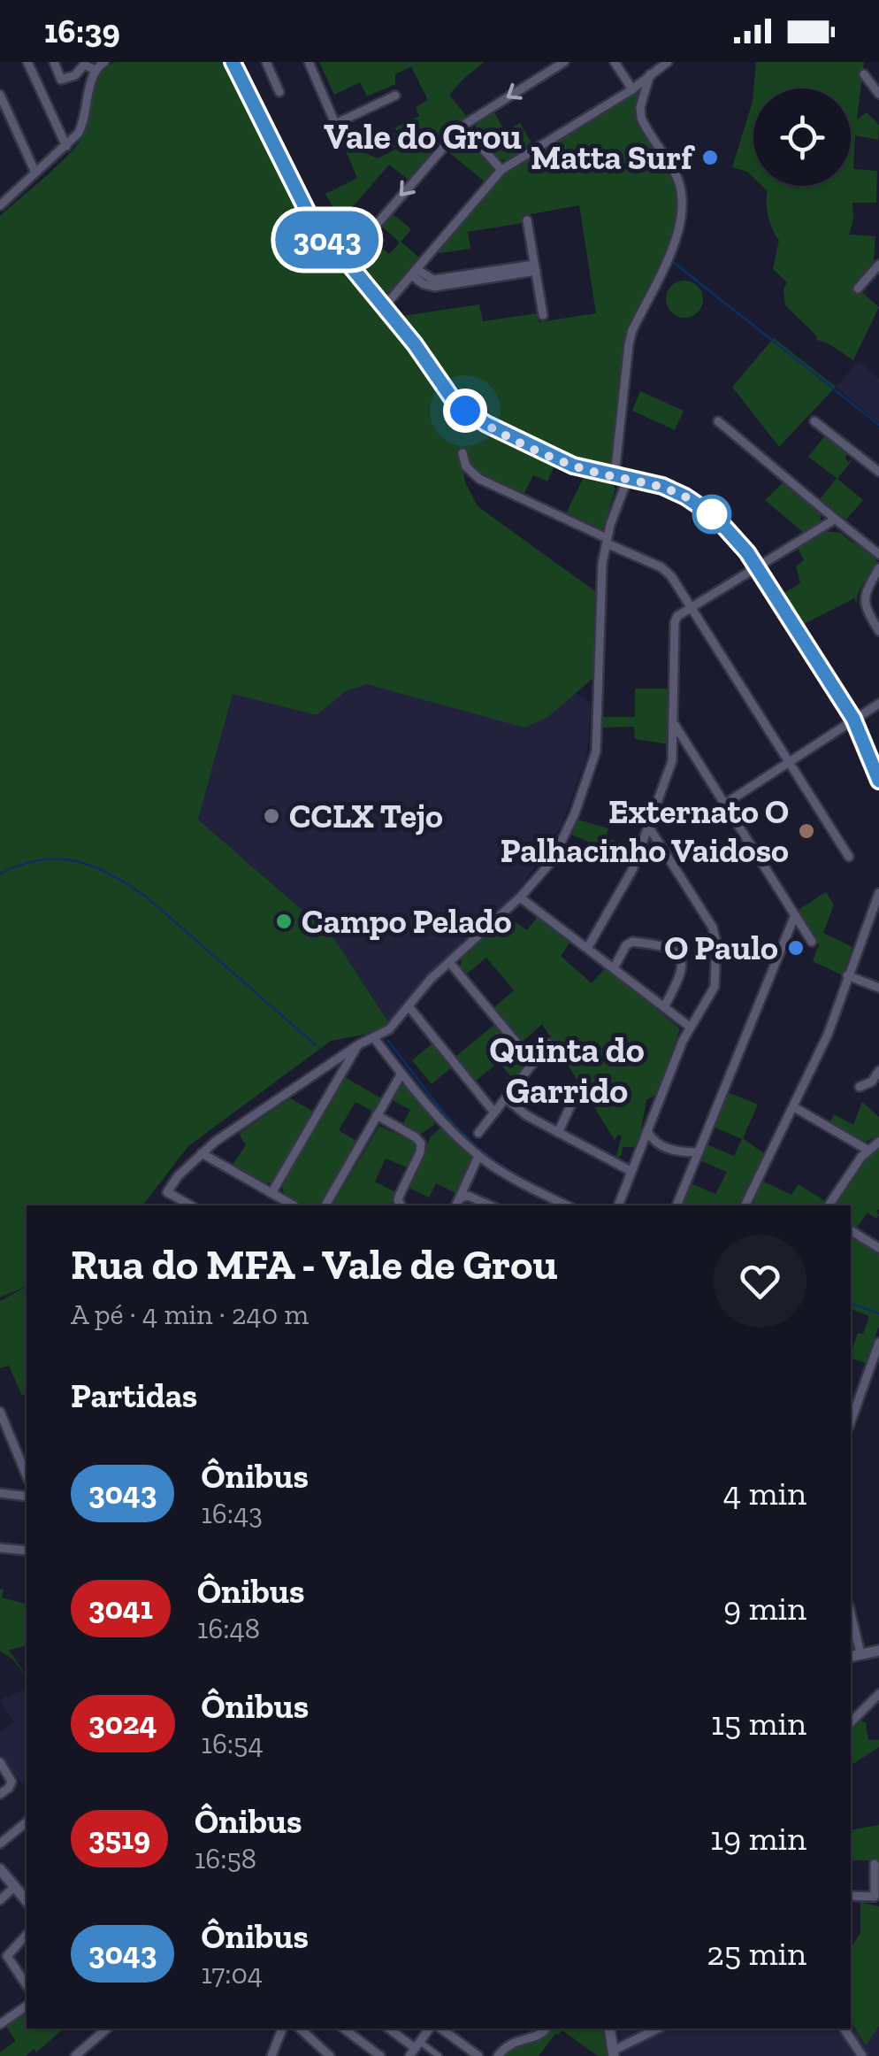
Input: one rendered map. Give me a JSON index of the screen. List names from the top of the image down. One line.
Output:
{"districts":["Vale do Grou","Quinta do Garrido"],"places":["Matta Surf","CCLX Tejo","Externato O Palhacinho Vaidoso","Campo Pelado","O Paulo"],"lines":["bus line 3043"],"page":{"status":"16:39","on_map":"3043","heading":[["Rua do MFA - Vale de Grou","A pé · 4 min · 240 m"],"Partidas"],"list":[{"mark":"3043","name":"Ônibus","note":"16:43","value":"4 min"},{"mark":"3041","name":"Ônibus","note":"16:48","value":"9 min"},{"mark":"3024","name":"Ônibus","note":"16:54","value":"15 min"},{"mark":"3519","name":"Ônibus","note":"16:58","value":"19 min"},{"mark":"3043","name":"Ônibus","note":"17:04","value":"25 min"}]}}
